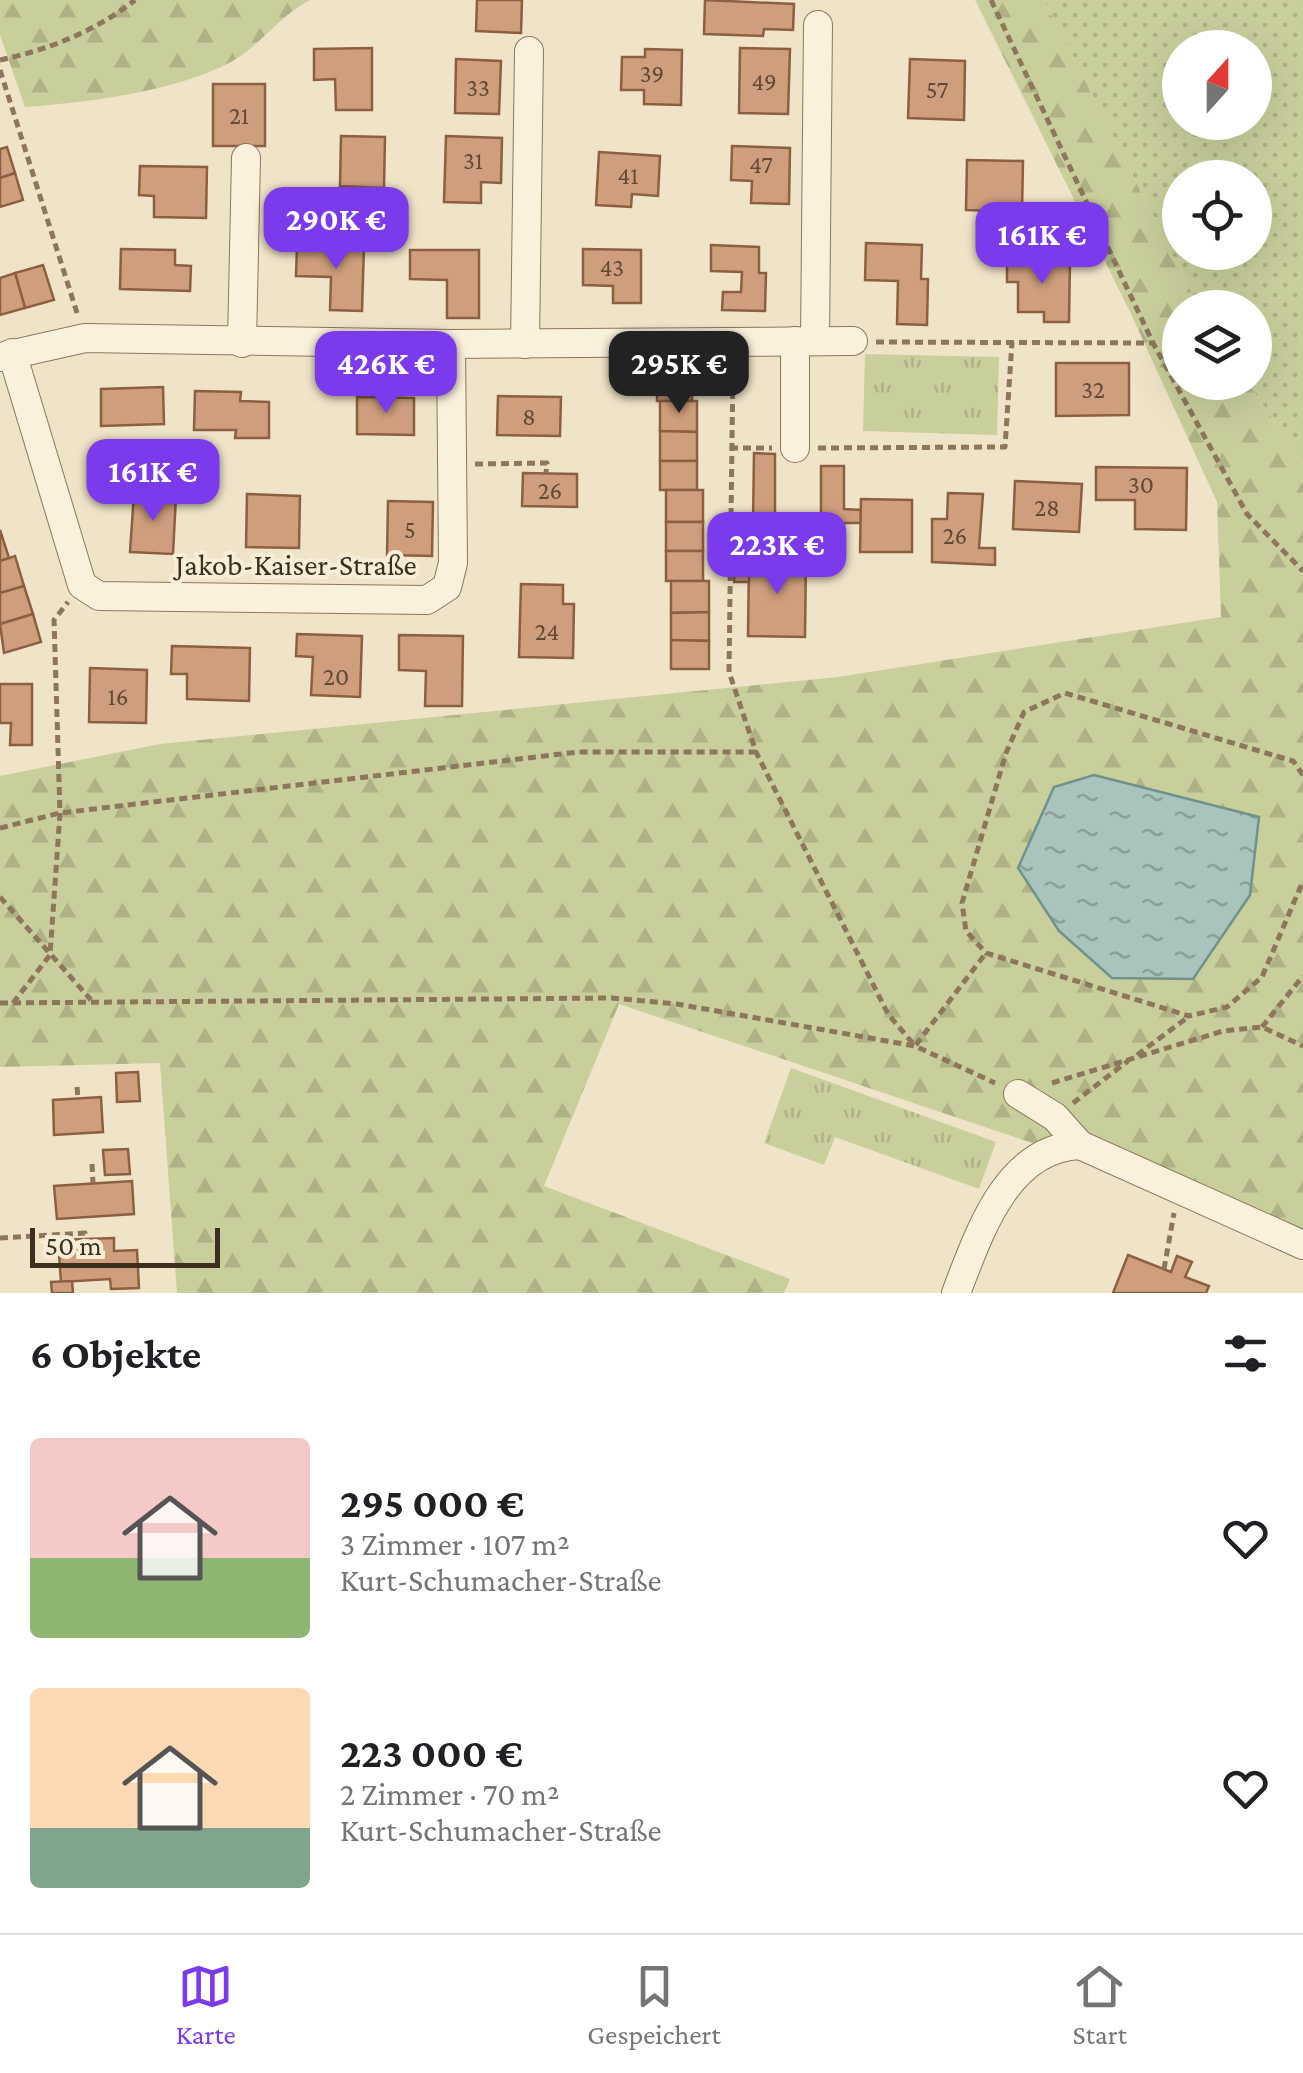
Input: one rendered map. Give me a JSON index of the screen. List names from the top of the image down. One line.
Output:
{"streets":{"street":["Jakob-Kaiser-Straße"]},"house_numbers":["39","49","33","57","21","31","47","41","43","32","8","30","26","28","5","26","24","20","16"],"scale_bar":"50 m","north":"top","page":{"price":["290K €","161K €","426K €","295K €","161K €","223K €"],"scale":"50 m","heading":"6 Objekte","list":[{"name":"295 000 €","note":"3 Zimmer · 107 m² · Kurt-Schumacher-Straße"},{"name":"223 000 €","note":"2 Zimmer · 70 m² · Kurt-Schumacher-Straße"}],"tabs":["Karte","Gespeichert","Start"]}}
